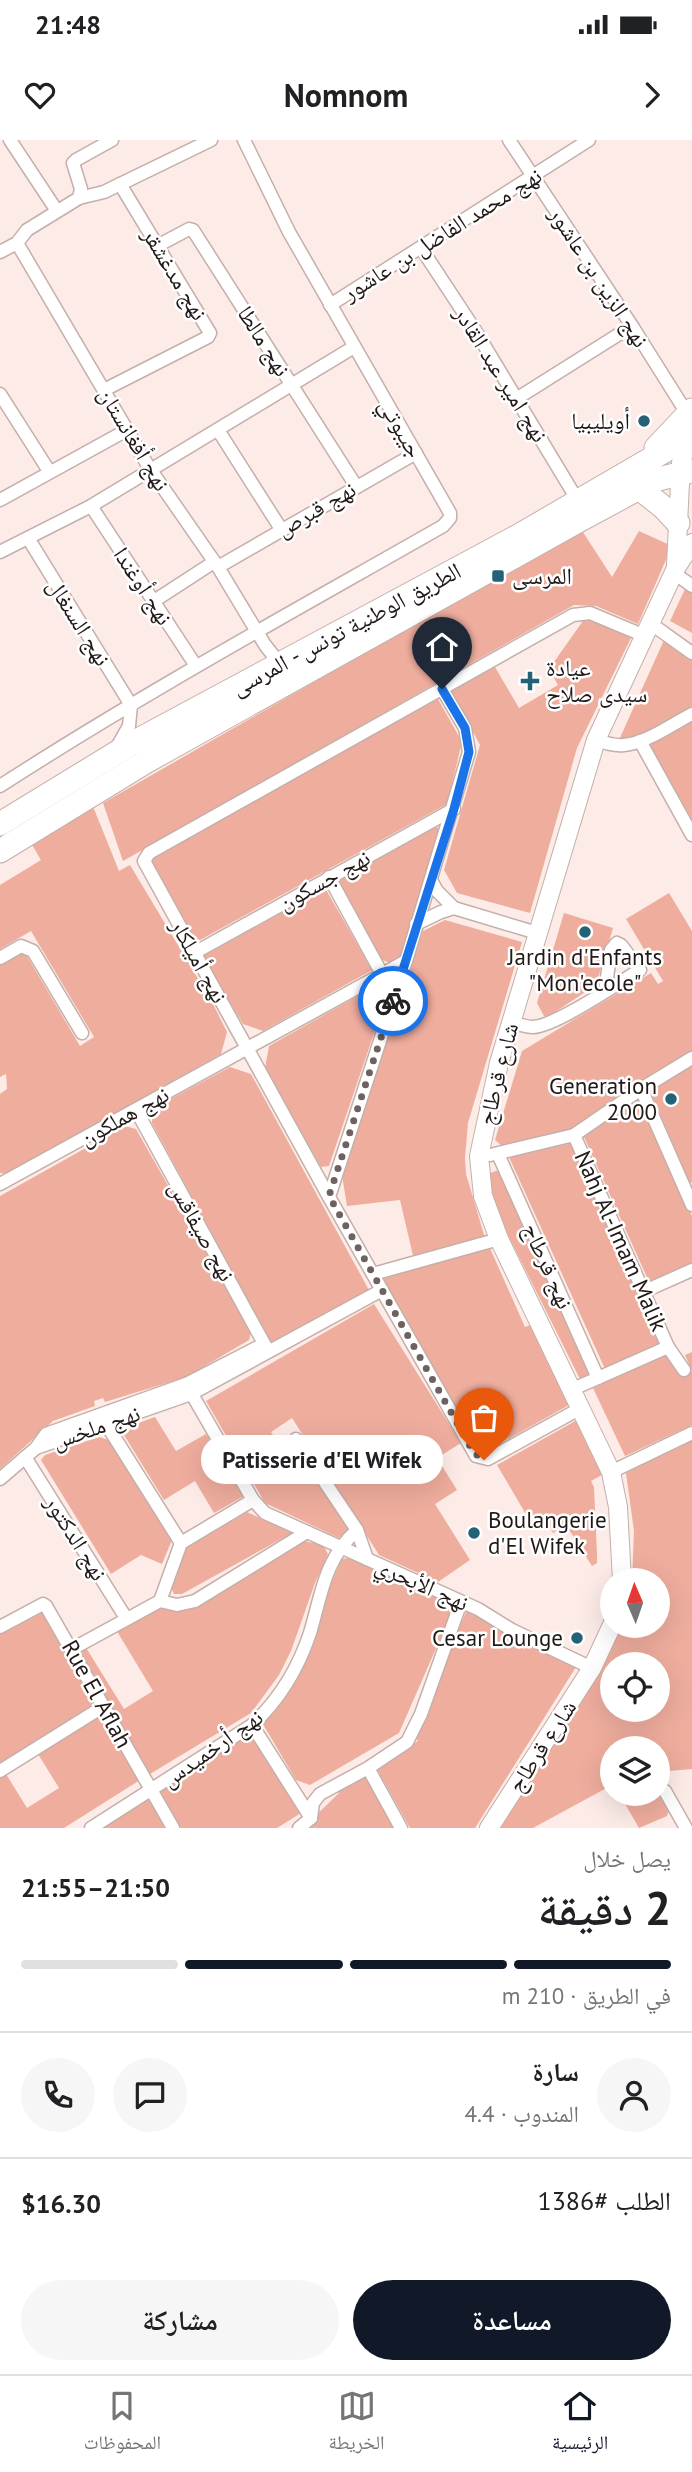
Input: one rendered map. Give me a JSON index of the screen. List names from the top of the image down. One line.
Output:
{"streets":{"highway":["الطريق الوطنية تونس - المرسى"],"street":["نهج محمد الفاضل بن عاشور","نهج مدغشقر","نهج الزين بن عاشور","نهج مالطا","نهج امير عبد القادر","جيبوتي","نهج أفغانستان","نهج قبرص","نهج أوغندا","نهج السنغال","نهج جسكون","نهج أميلكار","شارع قرطاج","نهج هملكون","نهج صيفاقس","Nahj Al-Imam Malik","نهج قرطاج","نهج ملخس","نهج الدكتور","نهج الأبحري","Rue El Aflah","نهج أرخميدس"]},"crossings":[["نهج محمد الفاضل بن عاشور","نهج الزين بن عاشور"],["نهج محمد الفاضل بن عاشور","نهج امير عبد القادر"],["نهج محمد الفاضل بن عاشور","جيبوتي"],["نهج مدغشقر","نهج مالطا"],["نهج مدغشقر","نهج أفغانستان"],["نهج الزين بن عاشور","الطريق الوطنية تونس - المرسى"],["نهج مالطا","نهج قبرص"],["نهج امير عبد القادر","الطريق الوطنية تونس - المرسى"],["جيبوتي","نهج أفغانستان"],["جيبوتي","نهج قبرص"],["جيبوتي","نهج أوغندا"],["جيبوتي","نهج السنغال"],["نهج أفغانستان","نهج قبرص"],["نهج أفغانستان","الطريق الوطنية تونس - المرسى"],["نهج قبرص","نهج أوغندا"],["نهج جسكون","نهج أميلكار"],["نهج أميلكار","شارع قرطاج"],["نهج أميلكار","نهج هملكون"],["نهج أميلكار","نهج ملخس"],["شارع قرطاج","Nahj Al-Imam Malik"],["شارع قرطاج","نهج الأبحري"],["نهج هملكون","نهج صيفاقس"],["نهج صيفاقس","نهج ملخس"],["Nahj Al-Imam Malik","نهج قرطاج"],["نهج ملخس","نهج الدكتور"],["نهج الأبحري","نهج أرخميدس"],["Rue El Aflah","نهج أرخميدس"]],"places":{"other":["أويليبيا","Jardin d'Enfants \"Mon'ecole\"","Generation 2000","Patisserie d'El Wifek","Boulangerie d'El Wifek","Cesar Lounge"],"transit":["المرسى"],"health":["عيادة سيدى صلاح"]},"north":"top","page":{"status":"21:48","header":"Nomnom","bubble":"Patisserie d'El Wifek","heading":["2 دقيقة","يصل خلال","21:50–21:55"],"panel":["سارة","المندوب · 4.4","الطلب #1386","$16.30"],"bar":"في الطريق · 210 m","buttons":["مساعدة","مشاركة"],"tabs":["الرئيسية","الخريطة","المحفوظات"]}}
